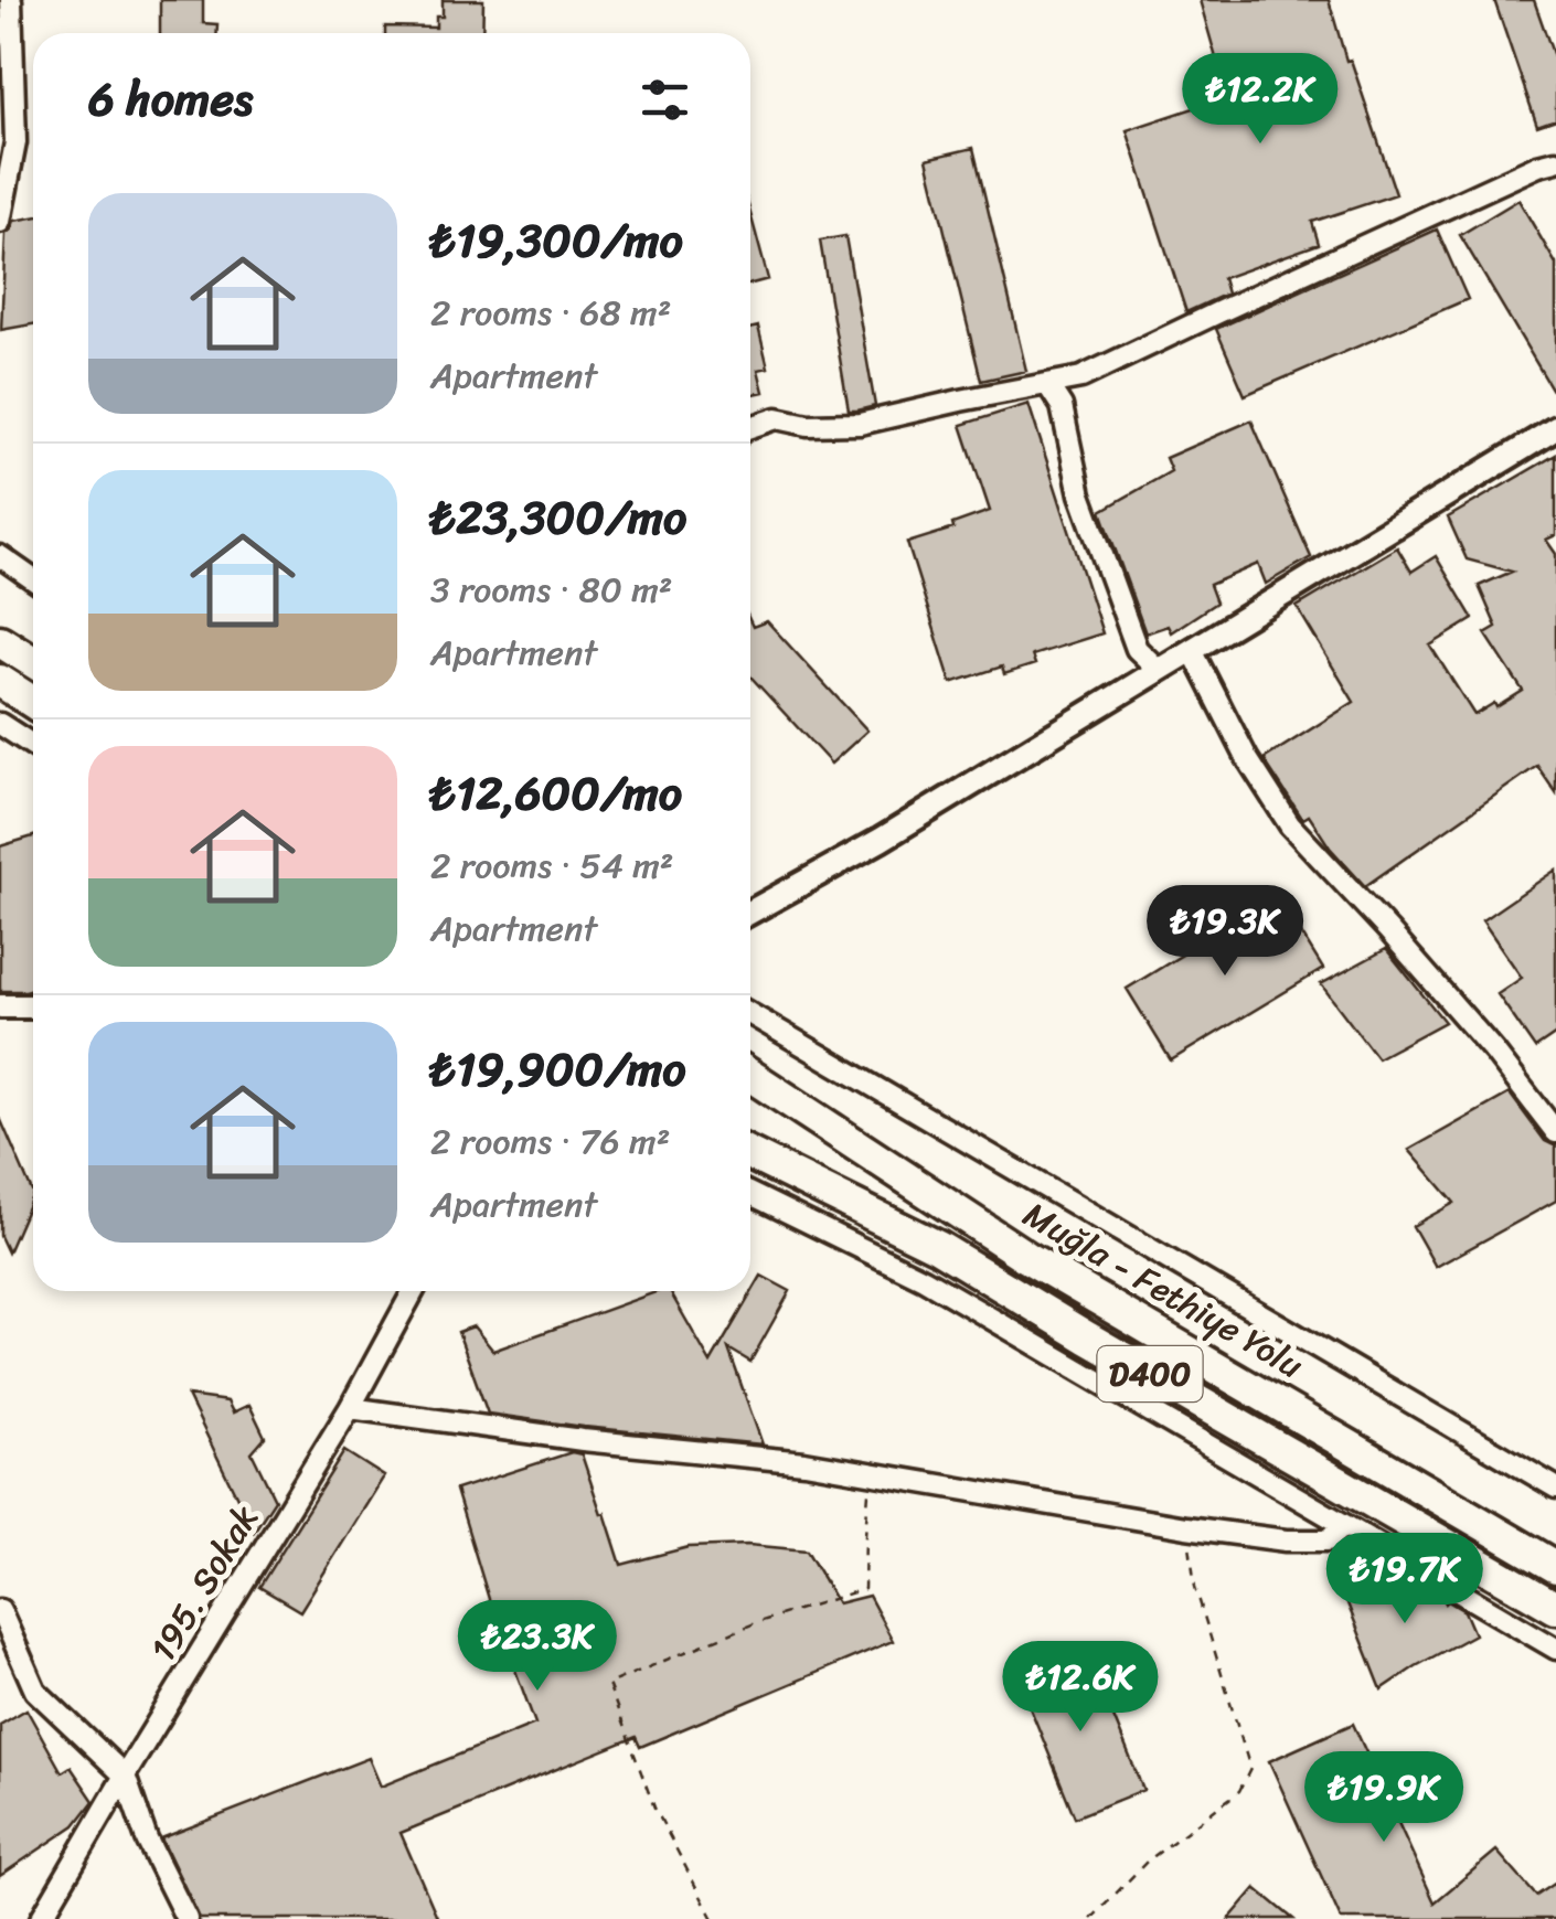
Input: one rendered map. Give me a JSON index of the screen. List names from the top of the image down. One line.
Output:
{"streets":{"highway":["Muğla - Fethiye Yolu","D400"],"street":["195. Sokak"]},"page":{"heading":"6 homes","price":["₺12.2K","₺19.3K","₺19.7K","₺23.3K","₺12.6K","₺19.9K"],"list":[{"name":"₺19,300/mo","note":"2 rooms · 68 m² · Apartment"},{"name":"₺23,300/mo","note":"3 rooms · 80 m² · Apartment"},{"name":"₺12,600/mo","note":"2 rooms · 54 m² · Apartment"},{"name":"₺19,900/mo","note":"2 rooms · 76 m² · Apartment"}]}}
